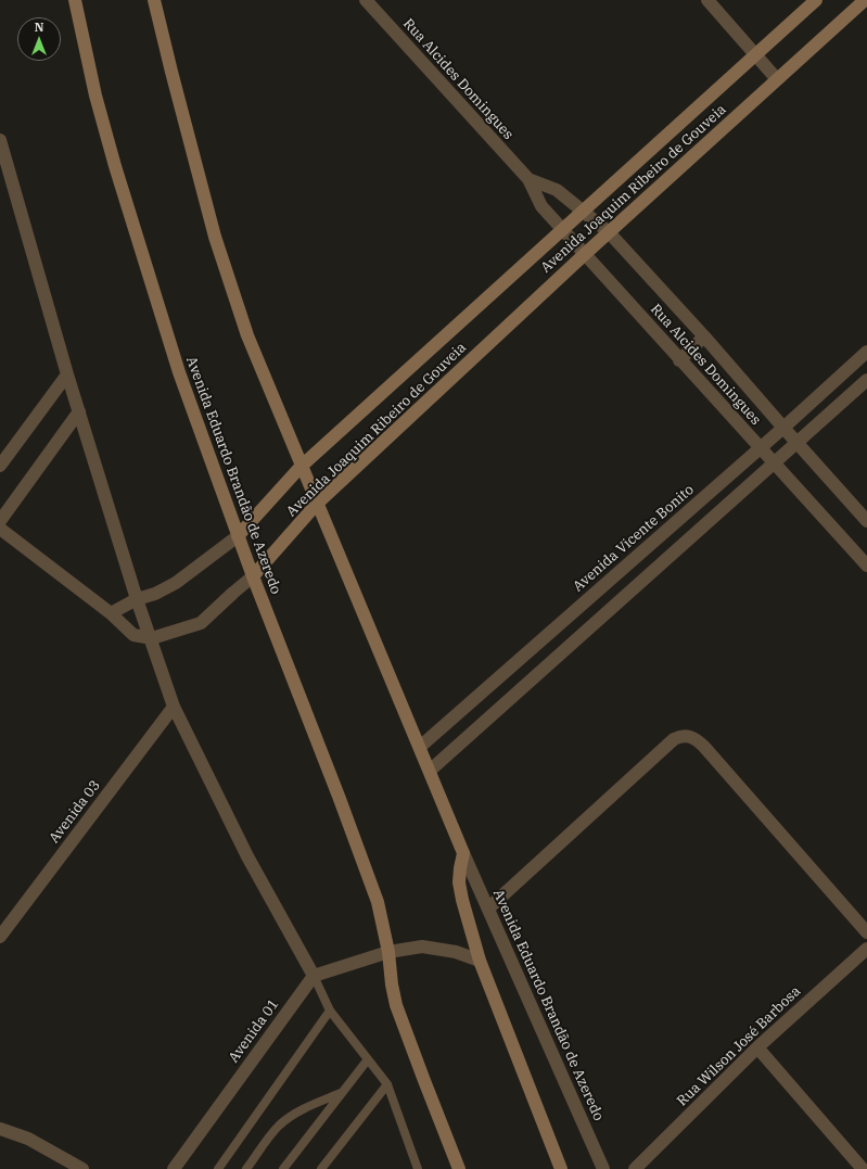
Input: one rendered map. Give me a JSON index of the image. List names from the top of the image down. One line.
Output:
{"streets":{"main road":["Avenida Joaquim Ribeiro de Gouveia","Avenida Eduardo Brandão de Azeredo"],"street":["Rua Alcides Domingues","Avenida Vicente Bonito","Avenida 03","Avenida 01","Rua Wilson José Barbosa"]},"crossings":[["Rua Alcides Domingues","Avenida Joaquim Ribeiro de Gouveia"],["Rua Alcides Domingues","Avenida Vicente Bonito"],["Avenida Joaquim Ribeiro de Gouveia","Avenida Eduardo Brandão de Azeredo"],["Avenida Eduardo Brandão de Azeredo","Avenida Vicente Bonito"]],"north":"top"}
